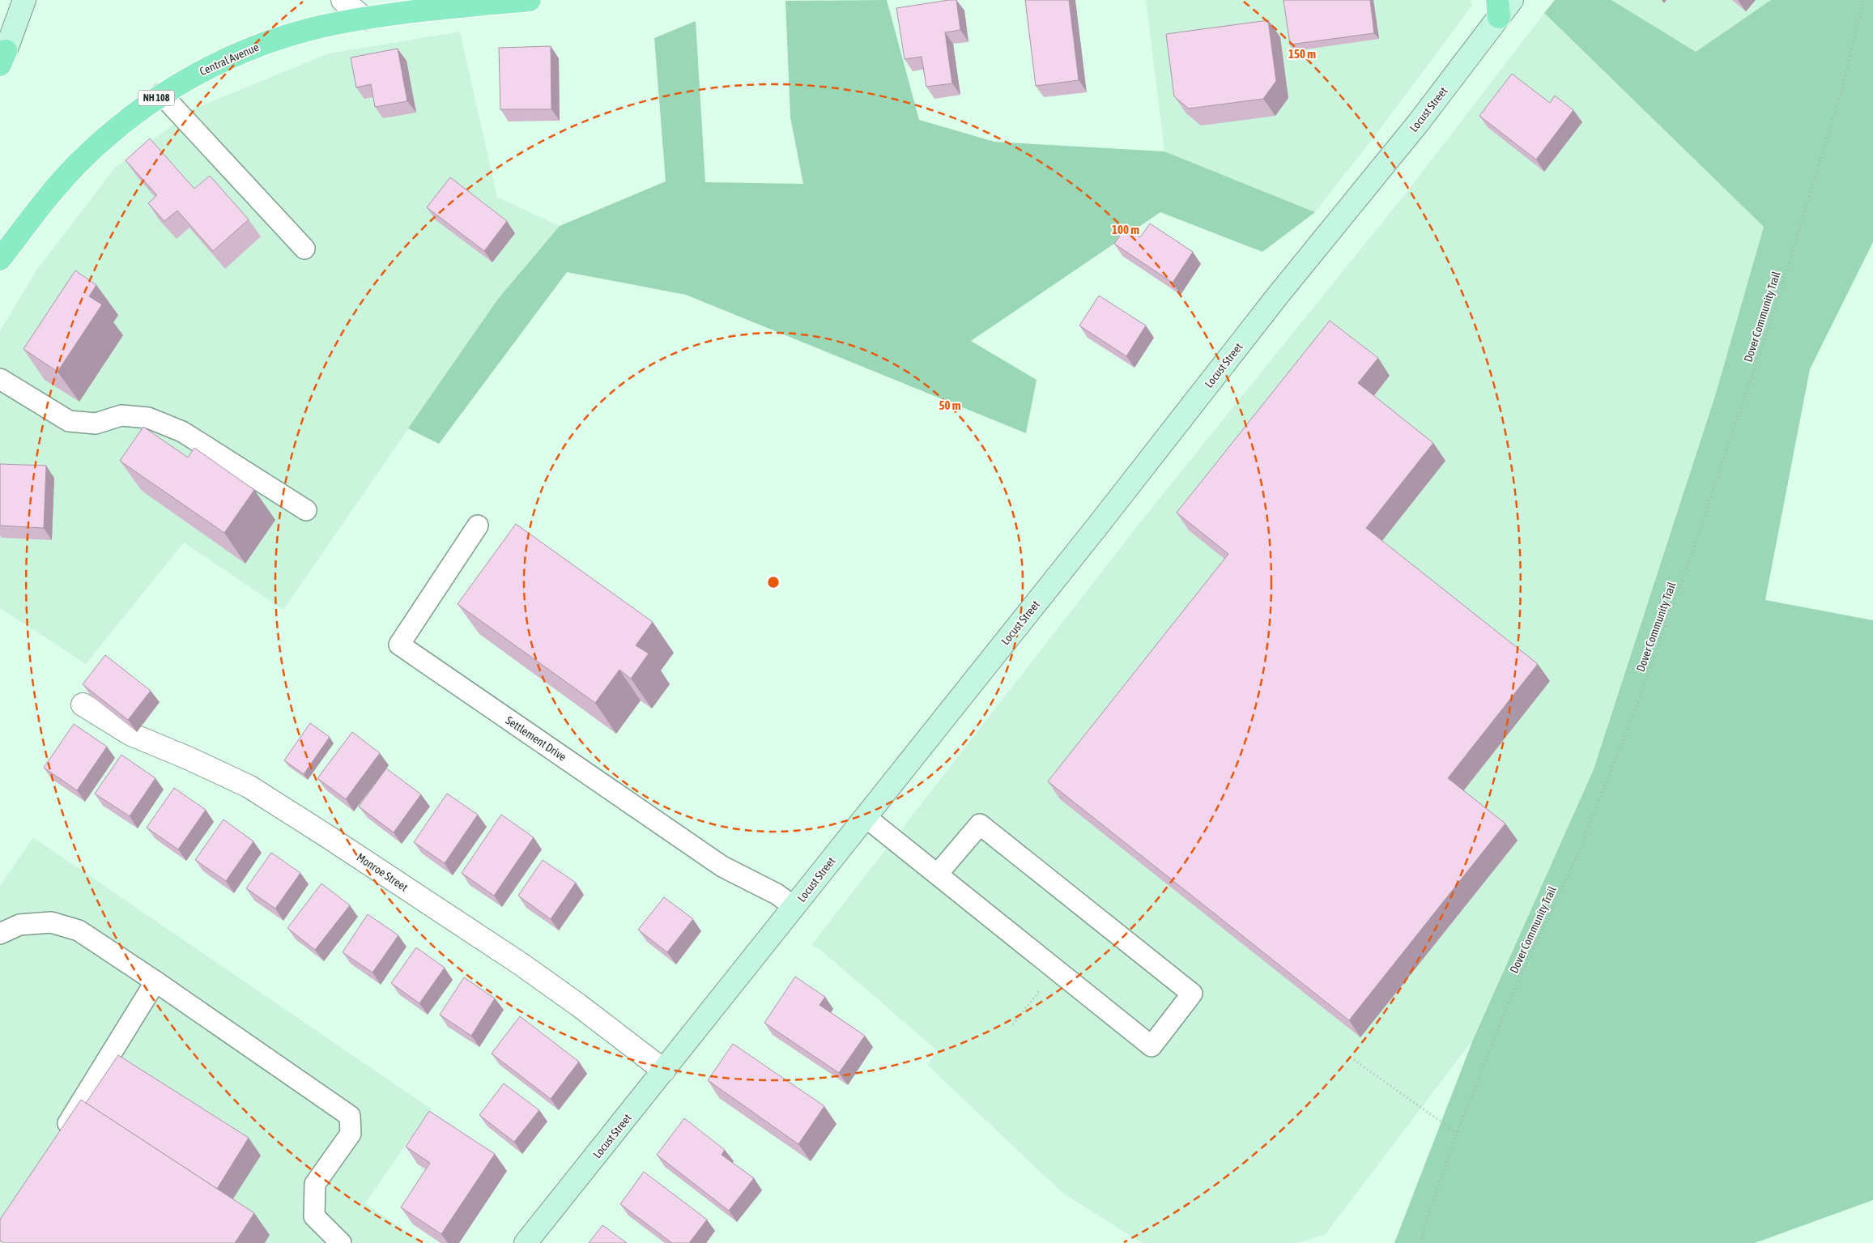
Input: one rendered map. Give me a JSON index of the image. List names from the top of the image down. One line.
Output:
{"streets":{"main road":["Central Avenue","NH 108"],"street":["Locust Street","Monroe Street"],"lane":["Settlement Drive"],"path":["Dover Community Trail"]},"crossings":[["Locust Street","Settlement Drive"],["Locust Street","Monroe Street"]],"rings":["150 m","100 m","50 m"]}
